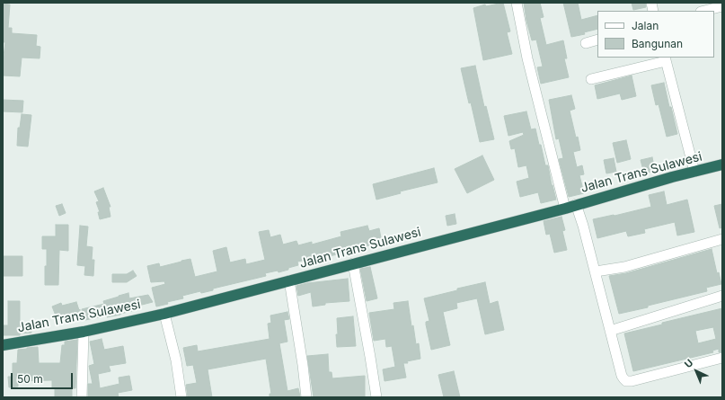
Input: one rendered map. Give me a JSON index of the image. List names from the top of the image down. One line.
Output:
{"streets":{"highway":["Jalan Trans Sulawesi"]},"legend":["Jalan","Bangunan"],"scale_bar":"50 m","north":"top left"}
